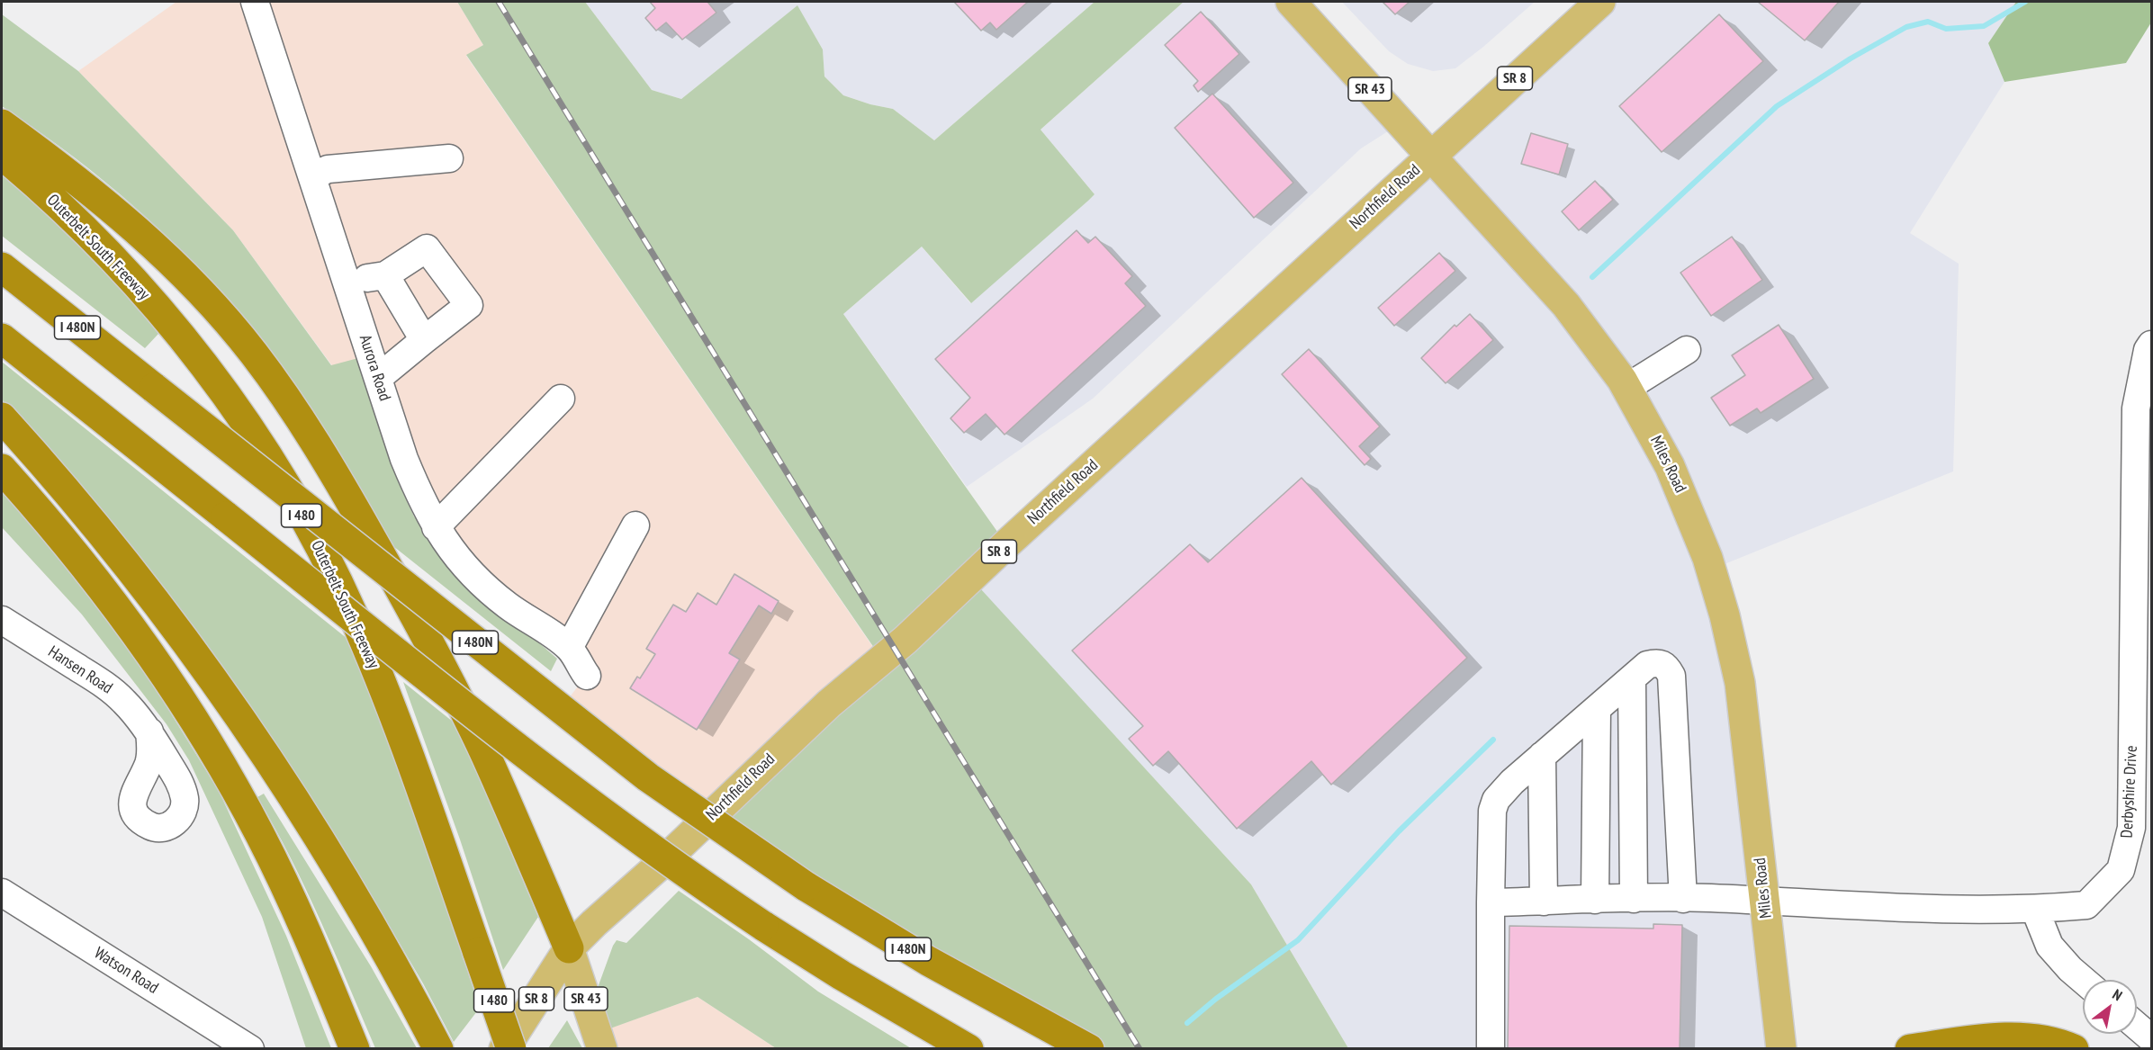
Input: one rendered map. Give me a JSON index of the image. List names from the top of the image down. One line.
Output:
{"streets":{"highway":["Outerbelt South Freeway","I 480N","I 480"],"main road":["SR 8","SR 43","Northfield Road","Miles Road"],"street":["Aurora Road","Hansen Road","Derbyshire Drive","Watson Road"]},"crossings":[["SR 43","Northfield Road"],["Northfield Road","Miles Road"],["Miles Road","Derbyshire Drive"]],"north":"top right"}
